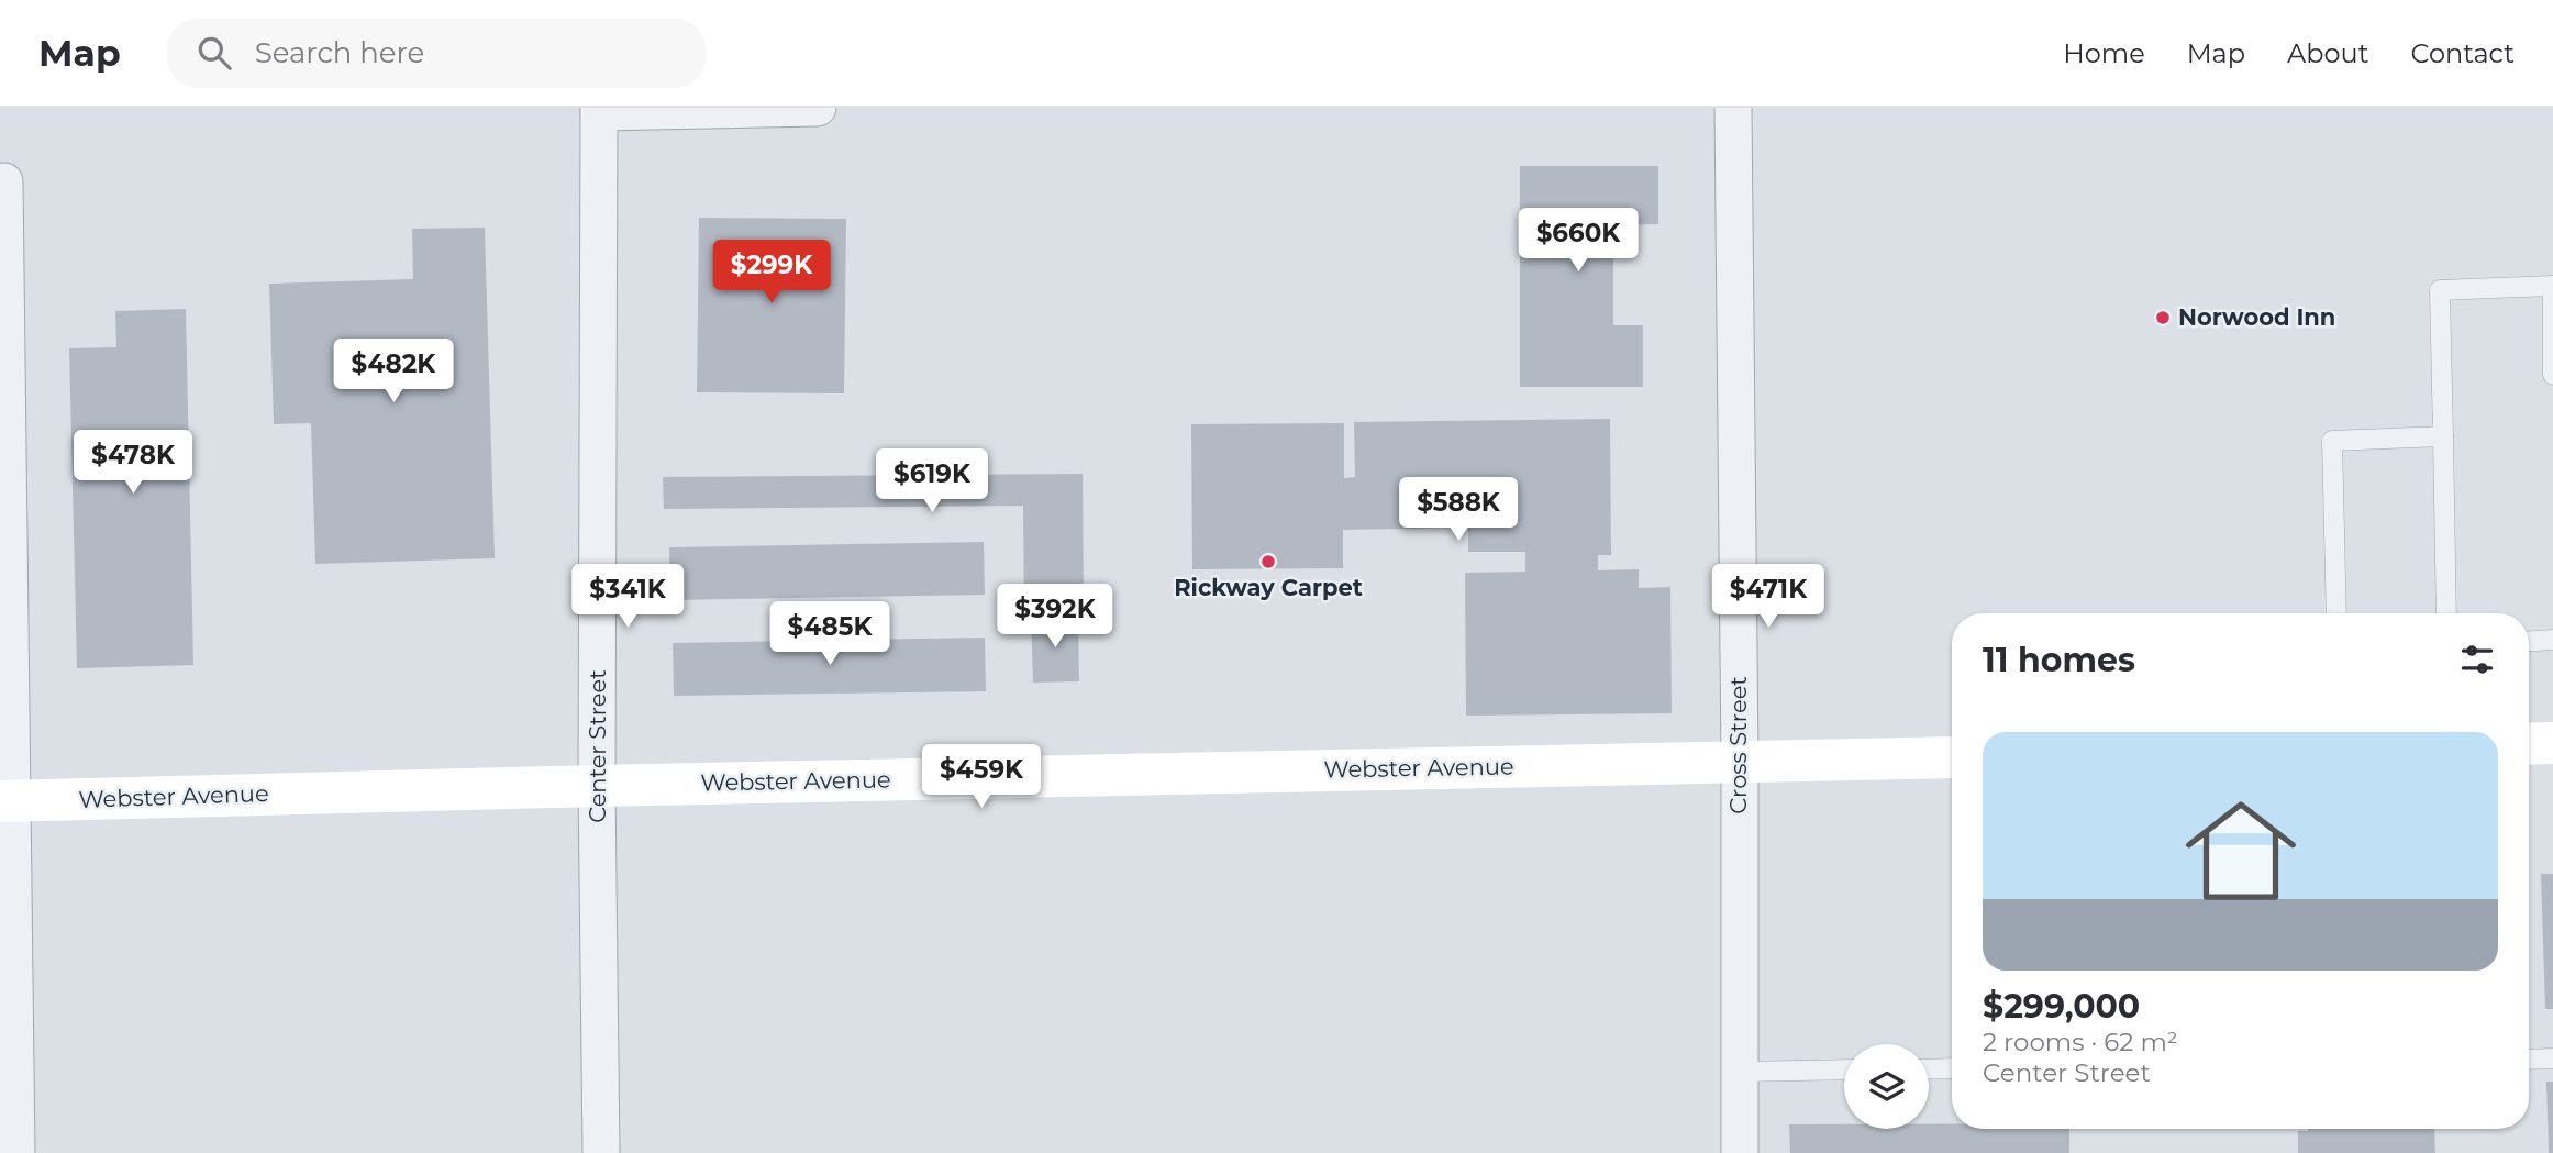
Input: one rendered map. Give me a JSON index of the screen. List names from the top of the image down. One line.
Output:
{"streets":{"street":["Cross Street","Center Street","Webster Avenue"]},"crossings":[["Cross Street","Webster Avenue"],["Center Street","Webster Avenue"]],"places":["Norwood Inn","Rickway Carpet"],"page":{"header":"Map","search":"Search here","nav":["Home","Map","About","Contact"],"price":["$660K","$299K","$482K","$478K","$619K","$588K","$341K","$471K","$392K","$485K","$459K"],"heading":"11 homes","list":[{"name":"$299,000","note":"2 rooms · 62 m² · Center Street"}]}}
